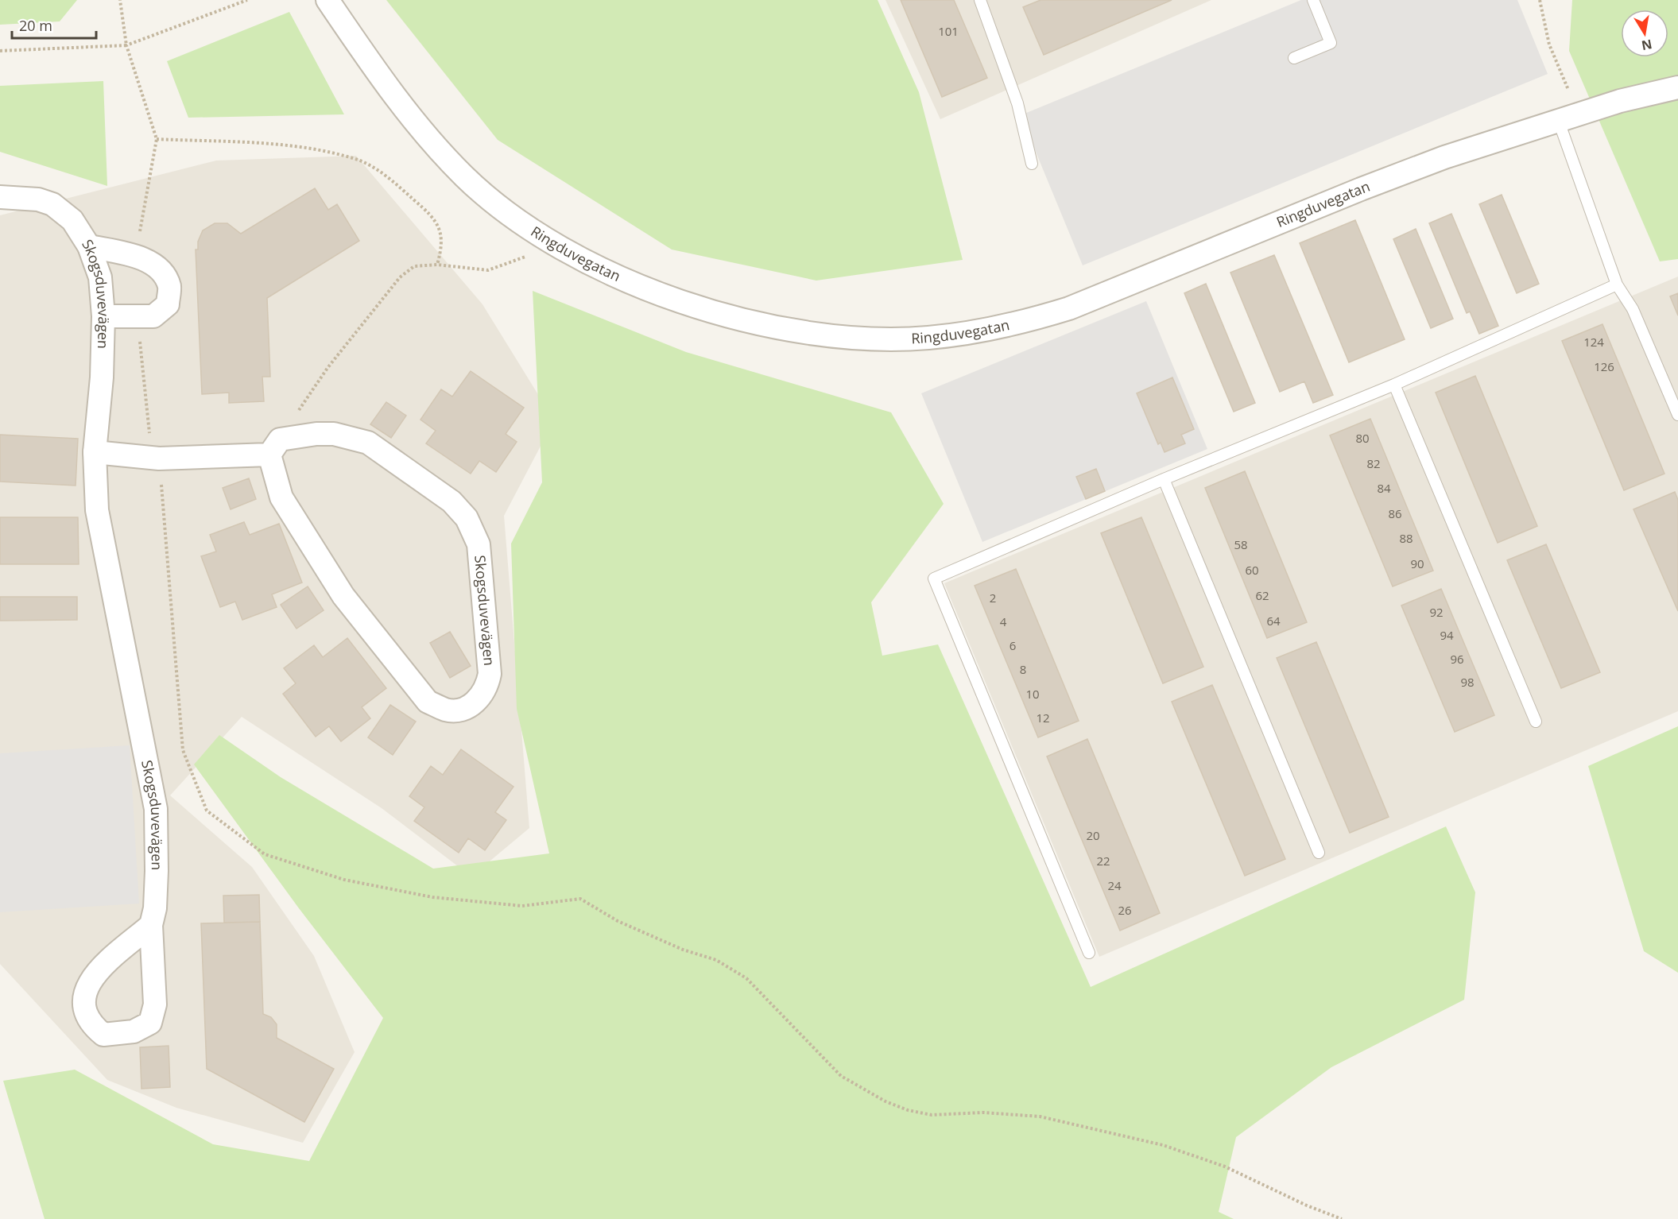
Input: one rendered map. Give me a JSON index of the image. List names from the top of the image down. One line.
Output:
{"streets":{"street":["Ringduvegatan","Skogsduvevägen"]},"house_numbers":["101","124","126","80","82","84","86","88","58","90","60","62","2","92","64","4","94","6","96","8","98","10","12","20","22","24","26"],"scale_bar":"20 m","north":"bottom"}
